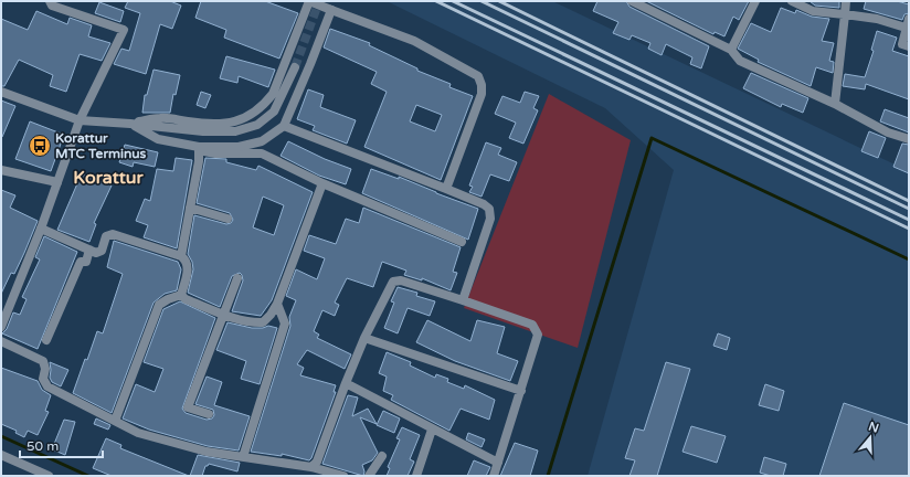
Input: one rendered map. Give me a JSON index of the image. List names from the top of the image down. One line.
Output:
{"districts":["Korattur"],"places":{"bus stop":["Korattur MTC Terminus"]},"scale_bar":"50 m","north":"top"}
